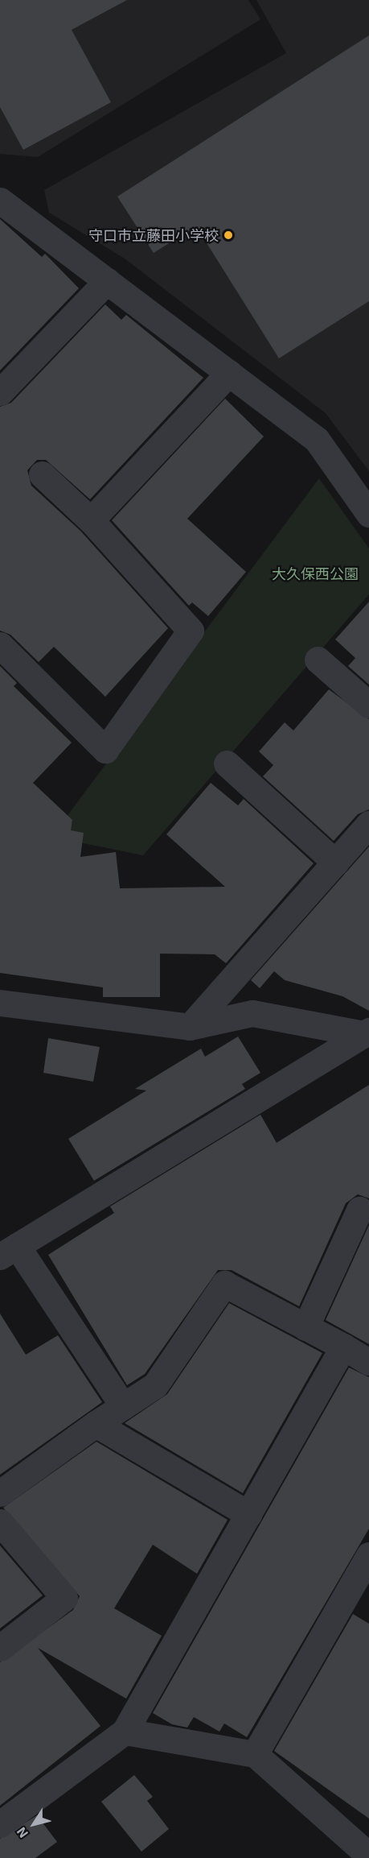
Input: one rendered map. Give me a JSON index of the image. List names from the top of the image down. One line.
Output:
{"parks":["大久保西公園"],"places":["守口市立藤田小学校"],"north":"bottom left"}
